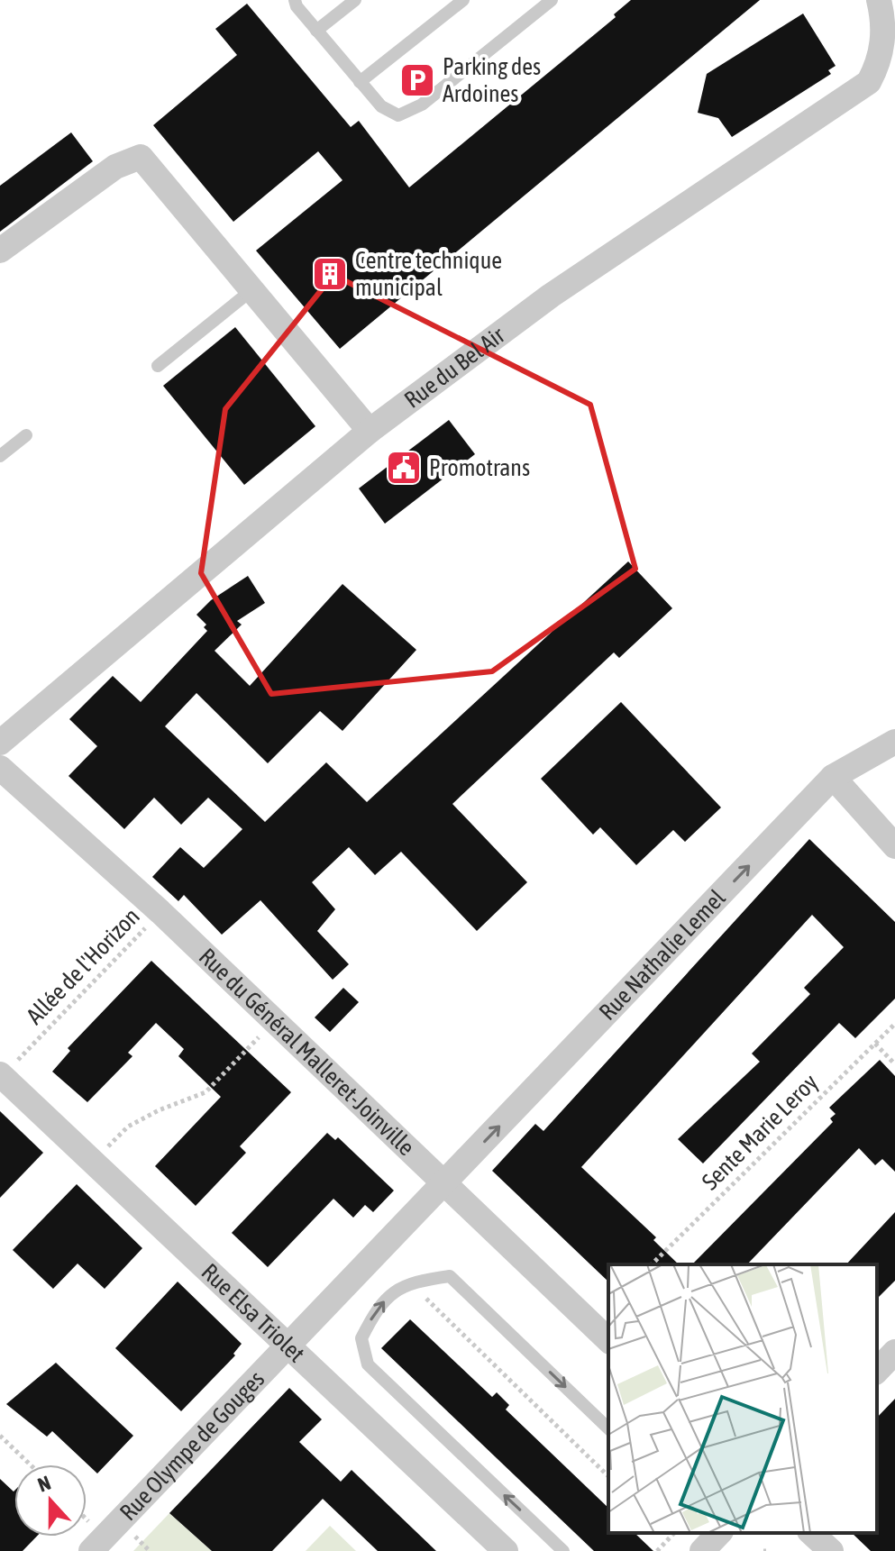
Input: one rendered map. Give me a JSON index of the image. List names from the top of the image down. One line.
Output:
{"streets":{"street":["Rue du Bel Air","Rue Nathalie Lemel","Rue du Général Malleret-Joinville","Rue Elsa Triolet","Rue Olympe de Gouges"],"path":["Allée de l'Horizon","Sente Marie Leroy"]},"crossings":[["Rue Nathalie Lemel","Rue du Général Malleret-Joinville"],["Rue Nathalie Lemel","Rue Olympe de Gouges"],["Allée de l'Horizon","Rue du Général Malleret-Joinville"],["Allée de l'Horizon","Rue Elsa Triolet"],["Rue du Général Malleret-Joinville","Rue Olympe de Gouges"],["Rue Elsa Triolet","Rue Olympe de Gouges"]],"one_way":["Rue Nathalie Lemel"],"places":{"parking":["Parking des Ardoines"],"building":["Centre technique municipal"],"public building":["Promotrans"]},"north":"top"}
